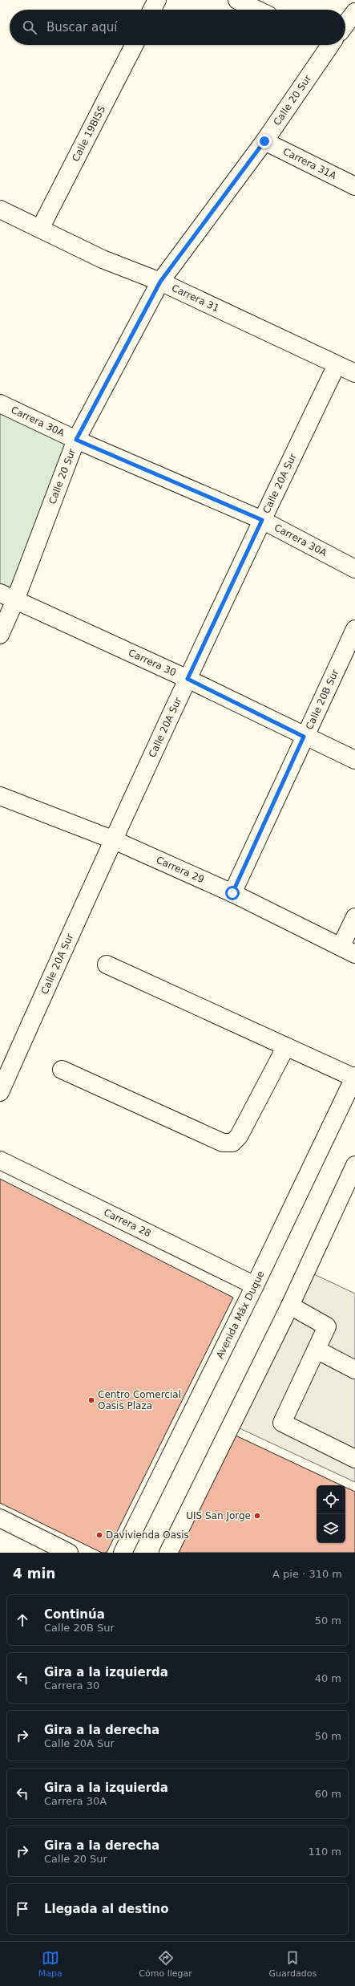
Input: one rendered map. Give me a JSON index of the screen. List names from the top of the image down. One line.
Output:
{"streets":{"street":["Calle 20 Sur","Calle 19BISS","Carrera 31A","Carrera 31","Carrera 30A","Calle 20A Sur","Carrera 30","Calle 20B Sur","Carrera 29","Carrera 28","Avenida Máx Duque"]},"crossings":[["Calle 20 Sur","Carrera 31A"],["Calle 20 Sur","Carrera 31"],["Calle 20 Sur","Carrera 30A"],["Calle 20 Sur","Carrera 30"],["Calle 19BISS","Carrera 31"],["Carrera 31","Calle 20A Sur"],["Carrera 30A","Calle 20A Sur"],["Calle 20A Sur","Carrera 30"],["Calle 20A Sur","Carrera 29"],["Carrera 30","Calle 20B Sur"],["Calle 20B Sur","Carrera 29"],["Carrera 28","Avenida Máx Duque"]],"places":["Centro Comercial Oasis Plaza","UIS San Jorge","Davivienda Oasis"],"page":{"search":"Buscar aquí","heading":["4 min","A pie · 310 m"],"list":[["Continúa","Calle 20B Sur","50 m"],["Gira a la izquierda","Carrera 30","40 m"],["Gira a la derecha","Calle 20A Sur","50 m"],["Gira a la izquierda","Carrera 30A","60 m"],["Gira a la derecha","Calle 20 Sur","110 m"],"Llegada al destino"],"nav":["Mapa","Cómo llegar","Guardados"]}}
